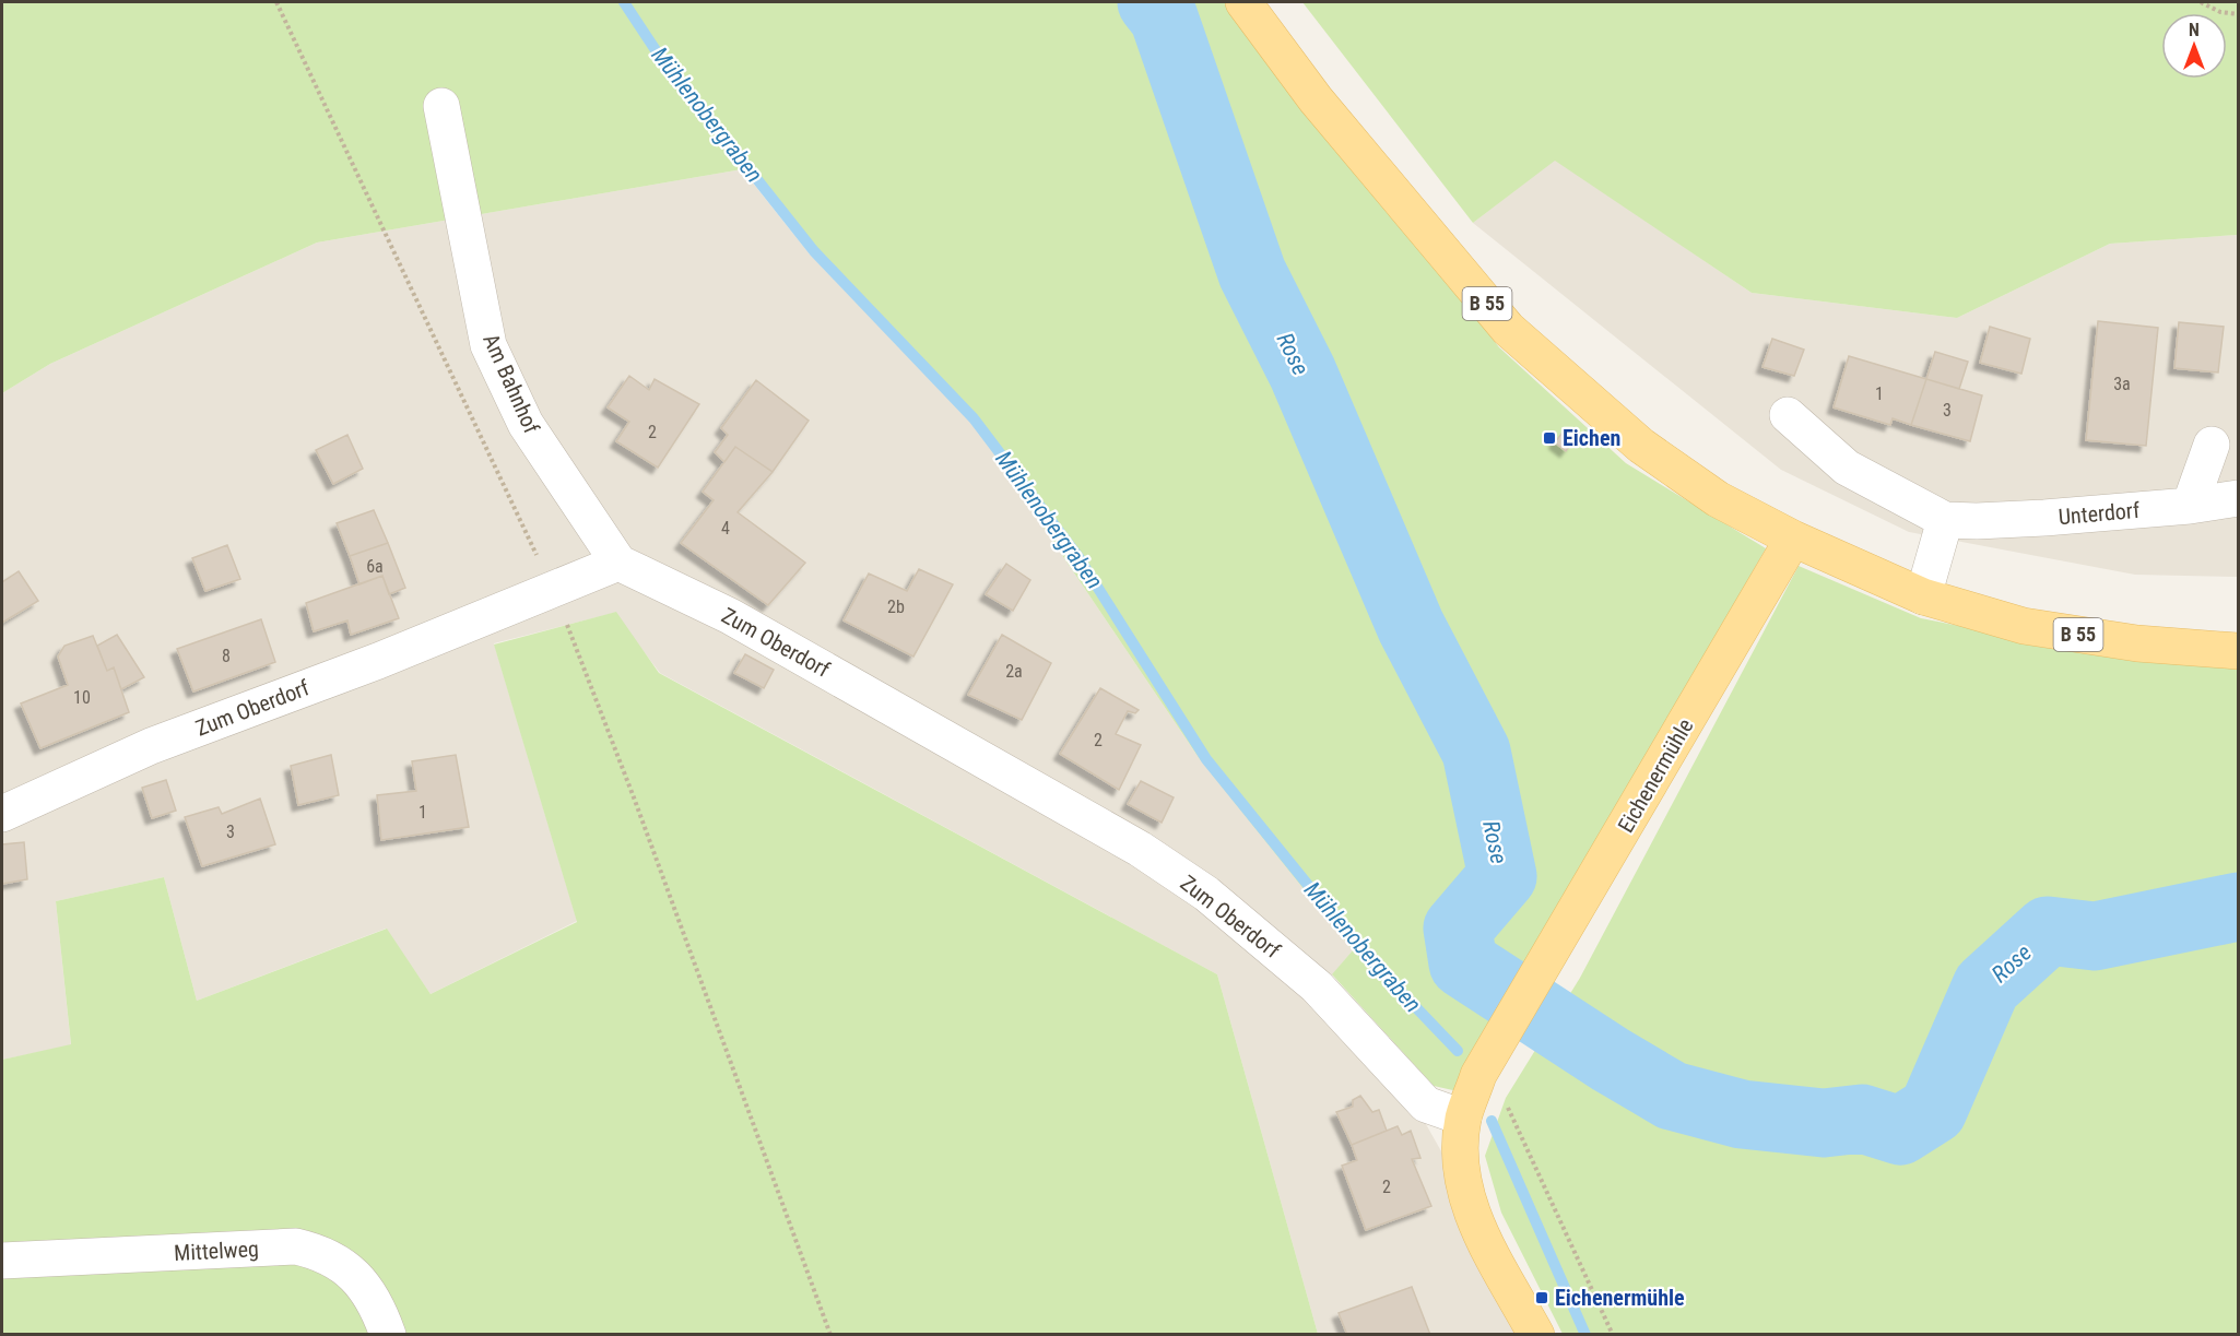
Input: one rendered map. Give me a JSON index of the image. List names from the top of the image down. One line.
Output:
{"streets":{"main road":["B 55","Eichenermühle"],"street":["Am Bahnhof","Unterdorf","Zum Oberdorf","Mittelweg"]},"crossings":[["B 55","Eichenermühle"],["Am Bahnhof","Zum Oberdorf"],["Zum Oberdorf","Eichenermühle"]],"water":["Mühlenobergraben","Rose"],"places":{"transit":["Eichen","Eichenermühle"]},"house_numbers":["3a","1","3","2","4","6a","2b","8","2a","10","2","1","3","2"],"north":"top"}
